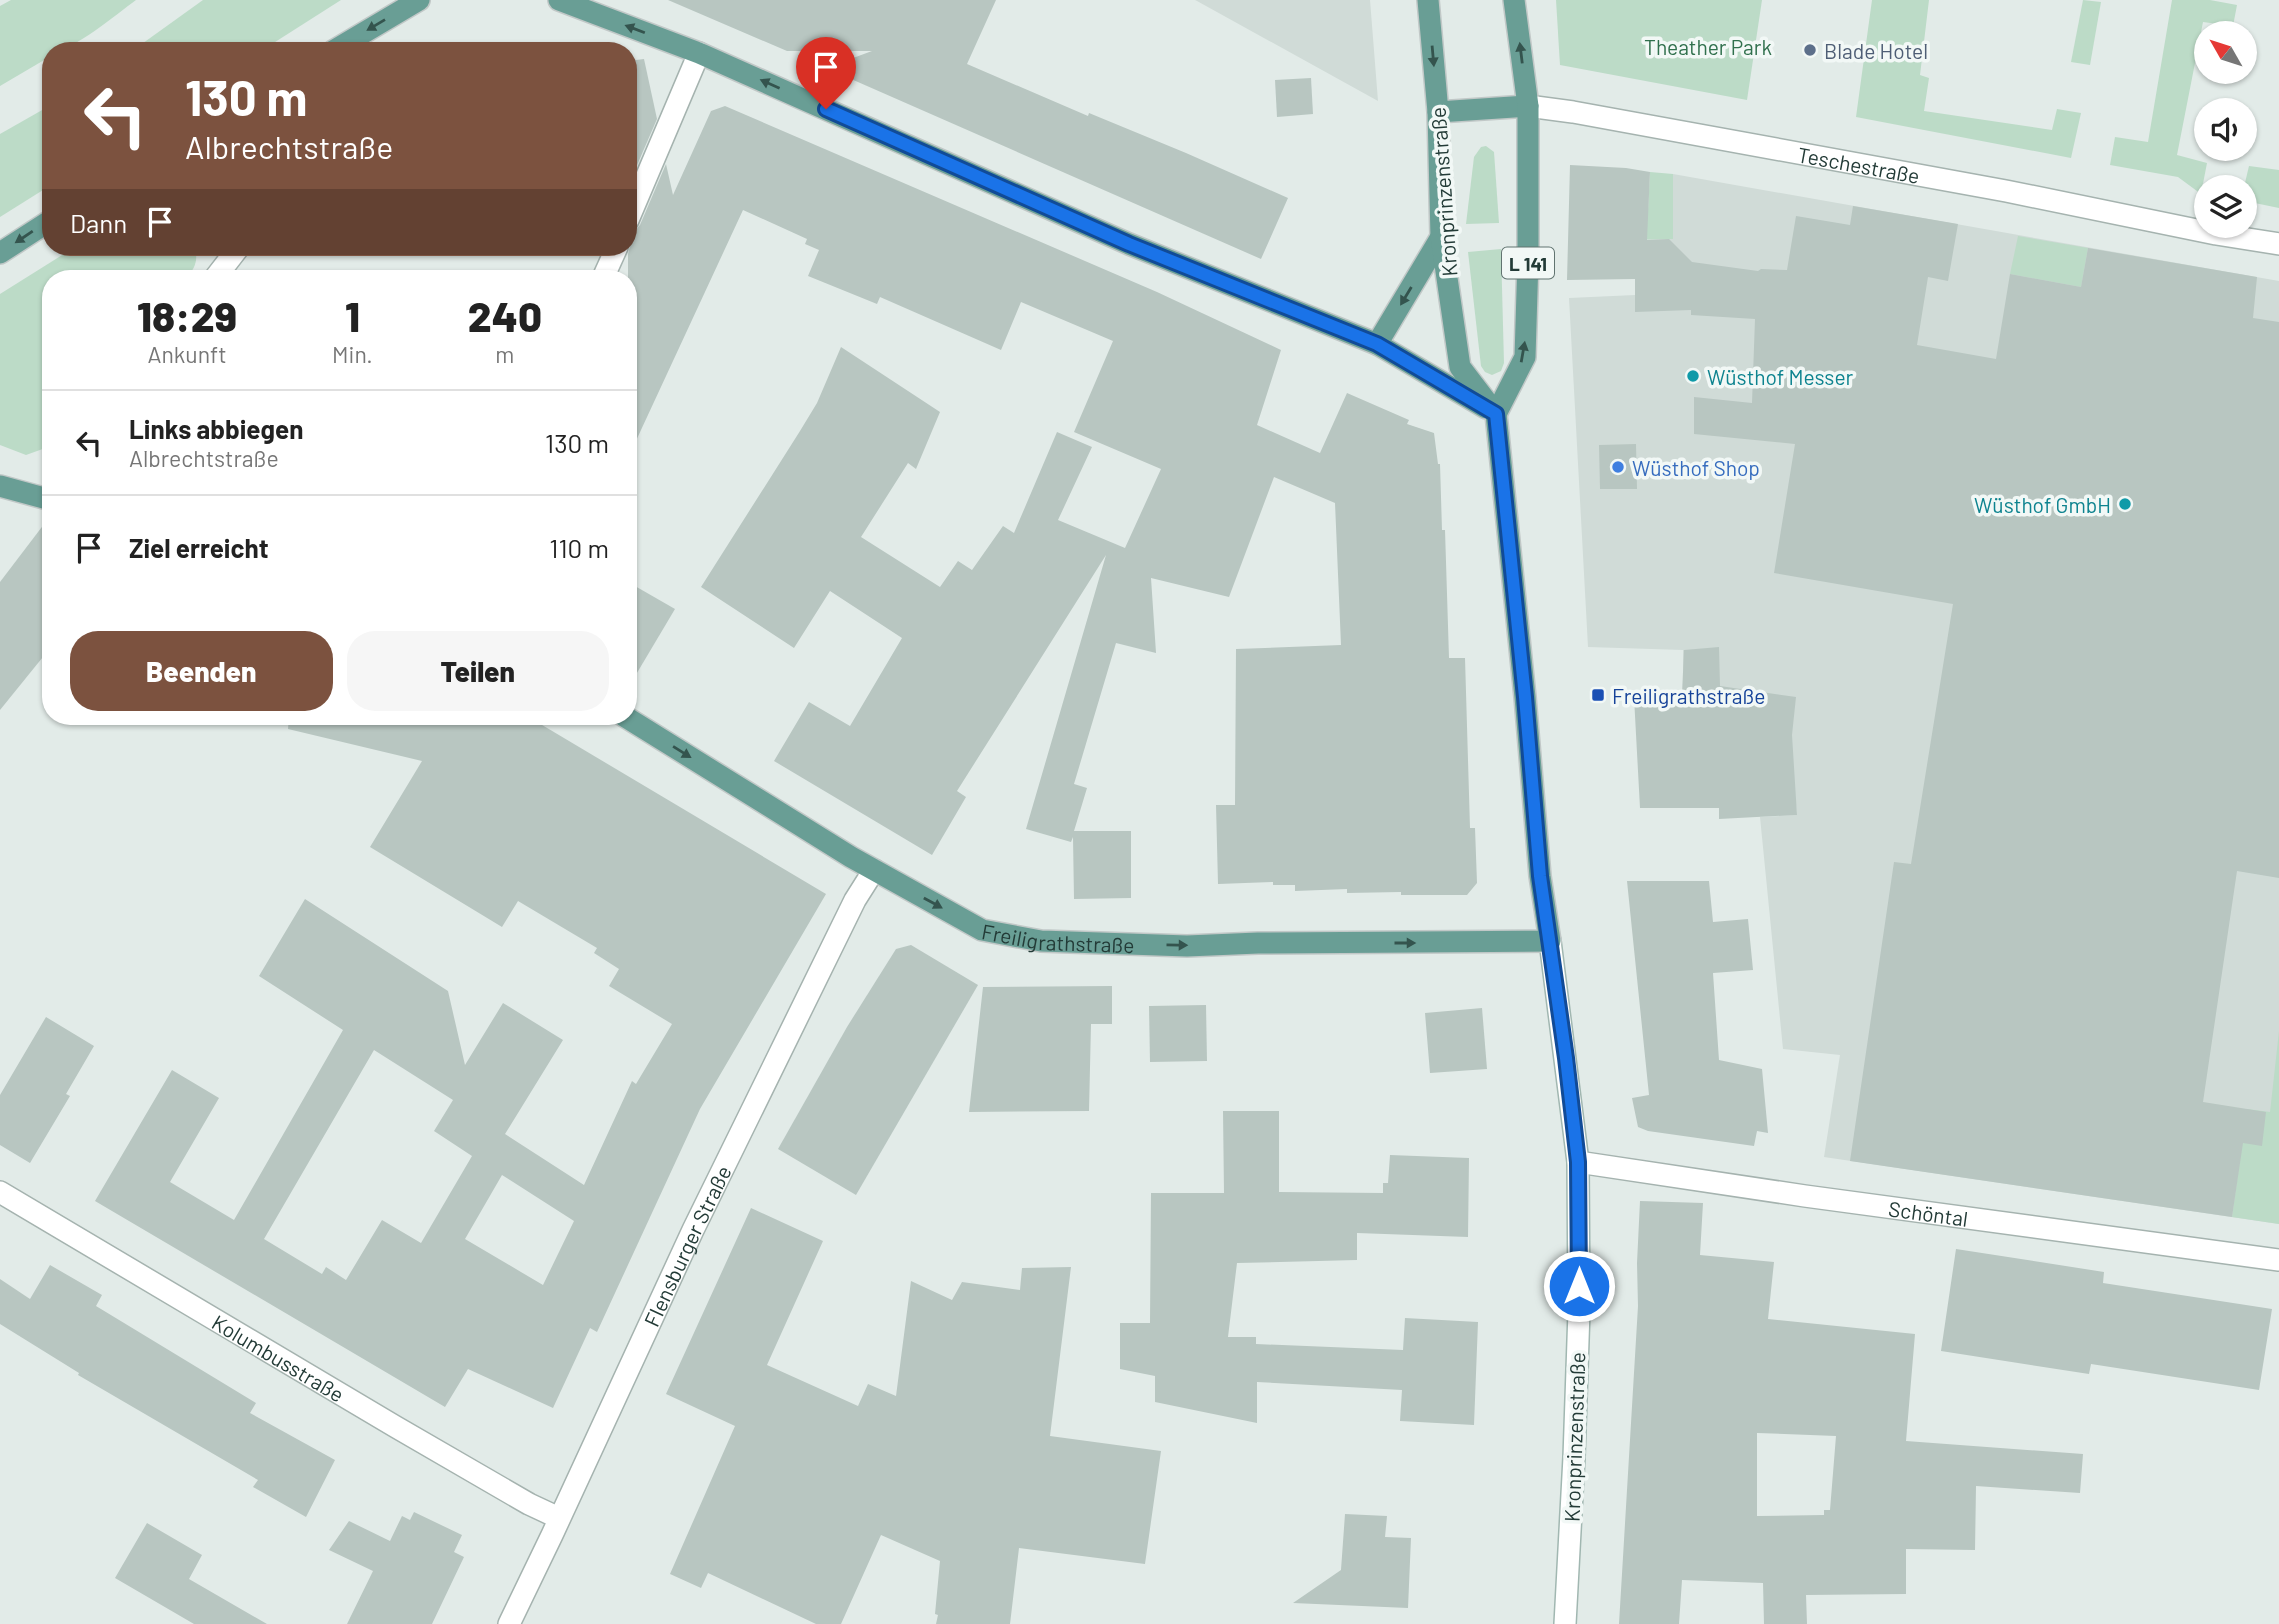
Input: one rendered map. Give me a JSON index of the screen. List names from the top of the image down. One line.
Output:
{"streets":{"main road":["Teschestraße","Kronprinzenstraße","L 141","Freiligrathstraße"],"street":["Schöntal","Flensburger Straße","Kolumbusstraße"]},"crossings":[["Teschestraße","Kronprinzenstraße"],["Teschestraße","L 141"],["Kronprinzenstraße","L 141"],["Kronprinzenstraße","Freiligrathstraße"],["Kronprinzenstraße","Schöntal"],["Freiligrathstraße","Flensburger Straße"],["Flensburger Straße","Kolumbusstraße"]],"one_way":["Freiligrathstraße"],"parks":["Theather Park"],"places":{"other":["Blade Hotel","Wüsthof Messer","Wüsthof Shop","Wüsthof GmbH"],"transit":["Freiligrathstraße"]},"north":"top left","page":{"turn":["130 m","Albrechtstraße"],"then":"Dann","eta":["18:29","Ankunft","1","Min.","240","m"],"list":[{"name":"Links abbiegen","note":"Albrechtstraße","value":"130 m"},{"name":"Ziel erreicht","value":"110 m"}],"buttons":["Beenden","Teilen"]}}
